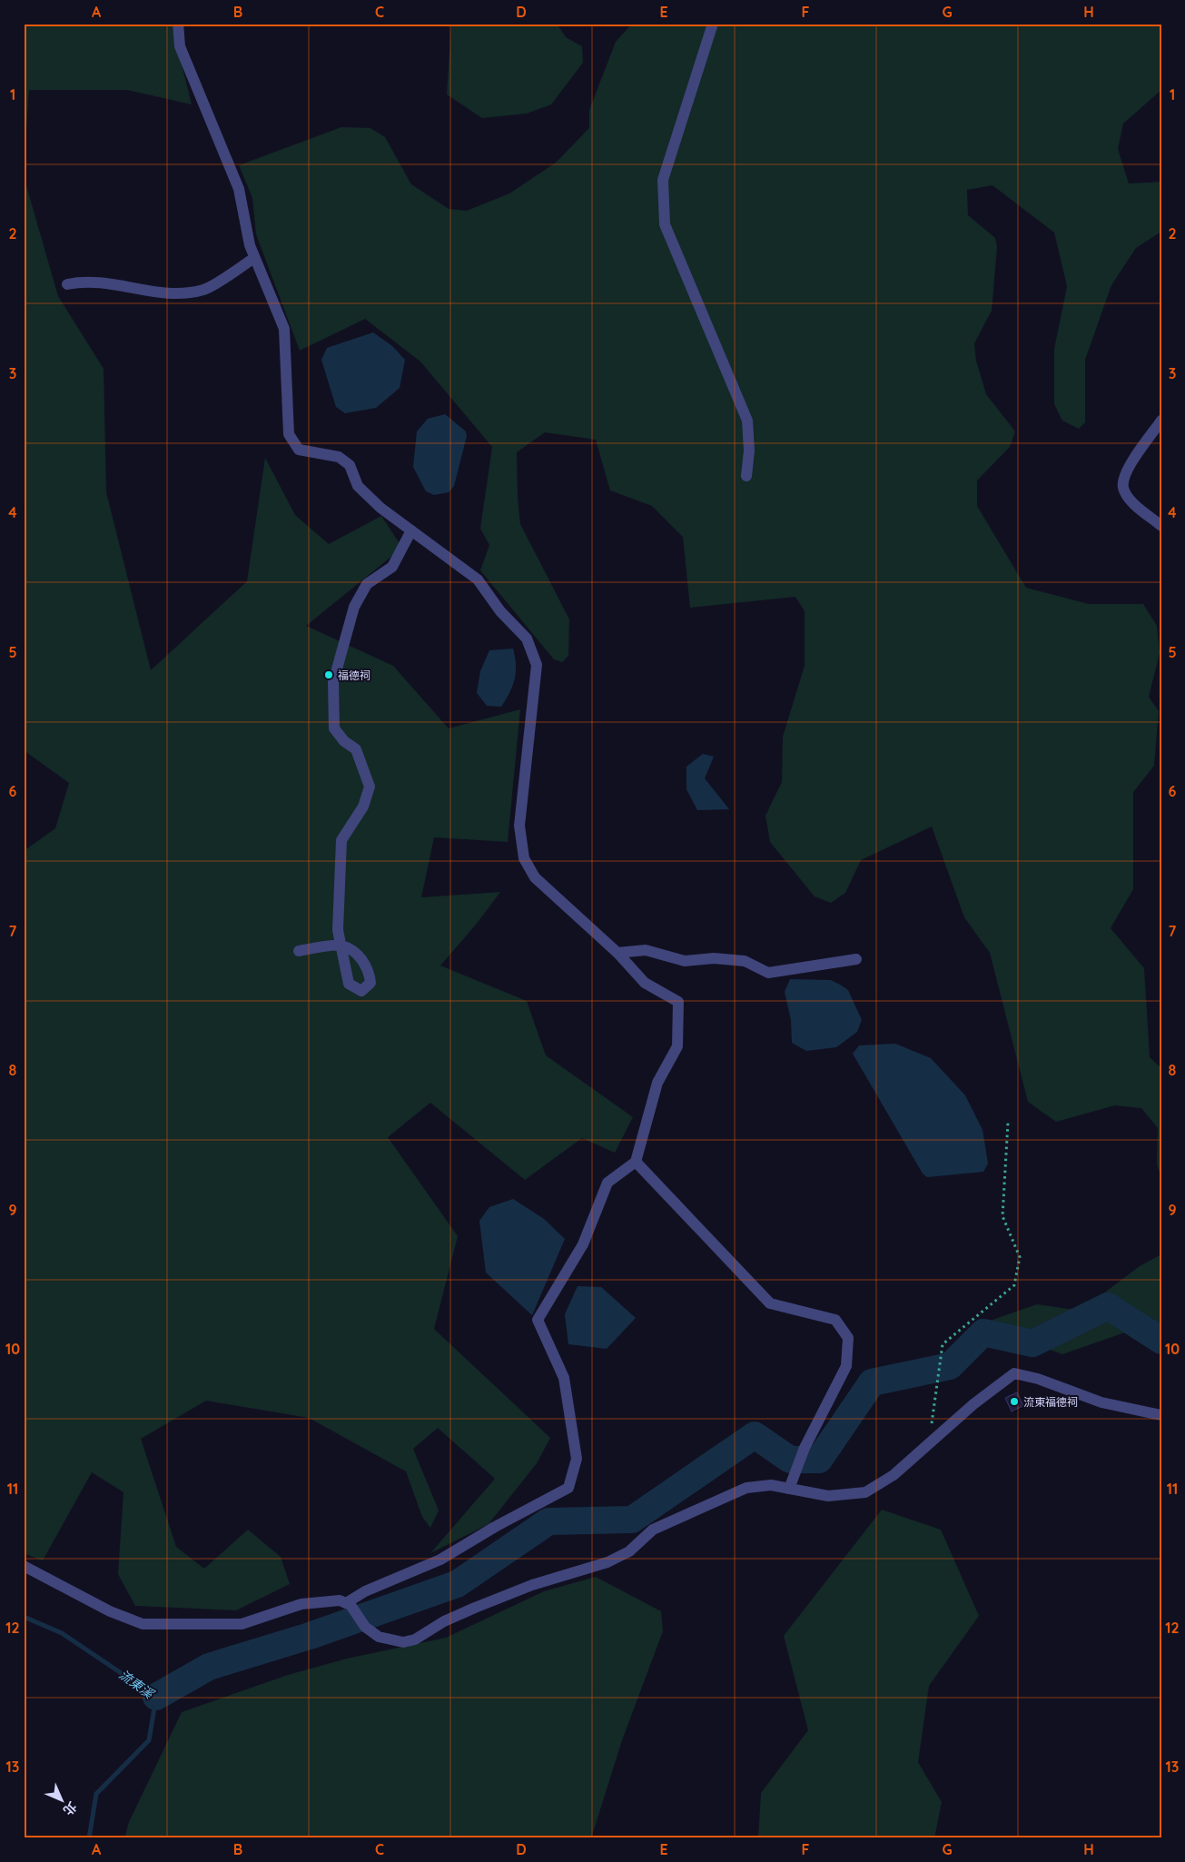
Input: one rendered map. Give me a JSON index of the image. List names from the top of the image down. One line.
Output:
{"water":["流東溪"],"places":["福德祠","流東福德祠"],"north":"bottom right","grid":{"columns":["A","B","C","D","E","F","G","H"],"rows":["1","2","3","4","5","6","7","8","9","10","11","12","13"]}}
